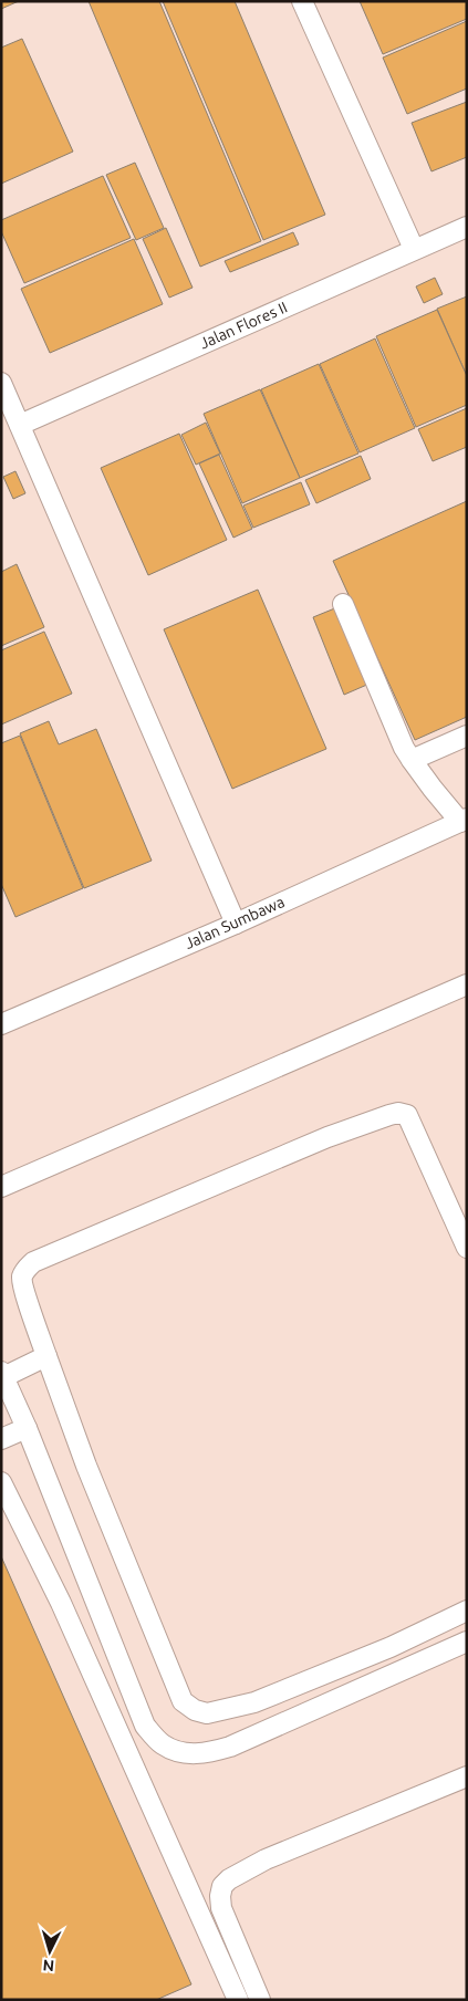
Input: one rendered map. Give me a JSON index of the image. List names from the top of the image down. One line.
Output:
{"streets":{"street":["Jalan Flores II","Jalan Sumbawa"]},"north":"bottom"}
